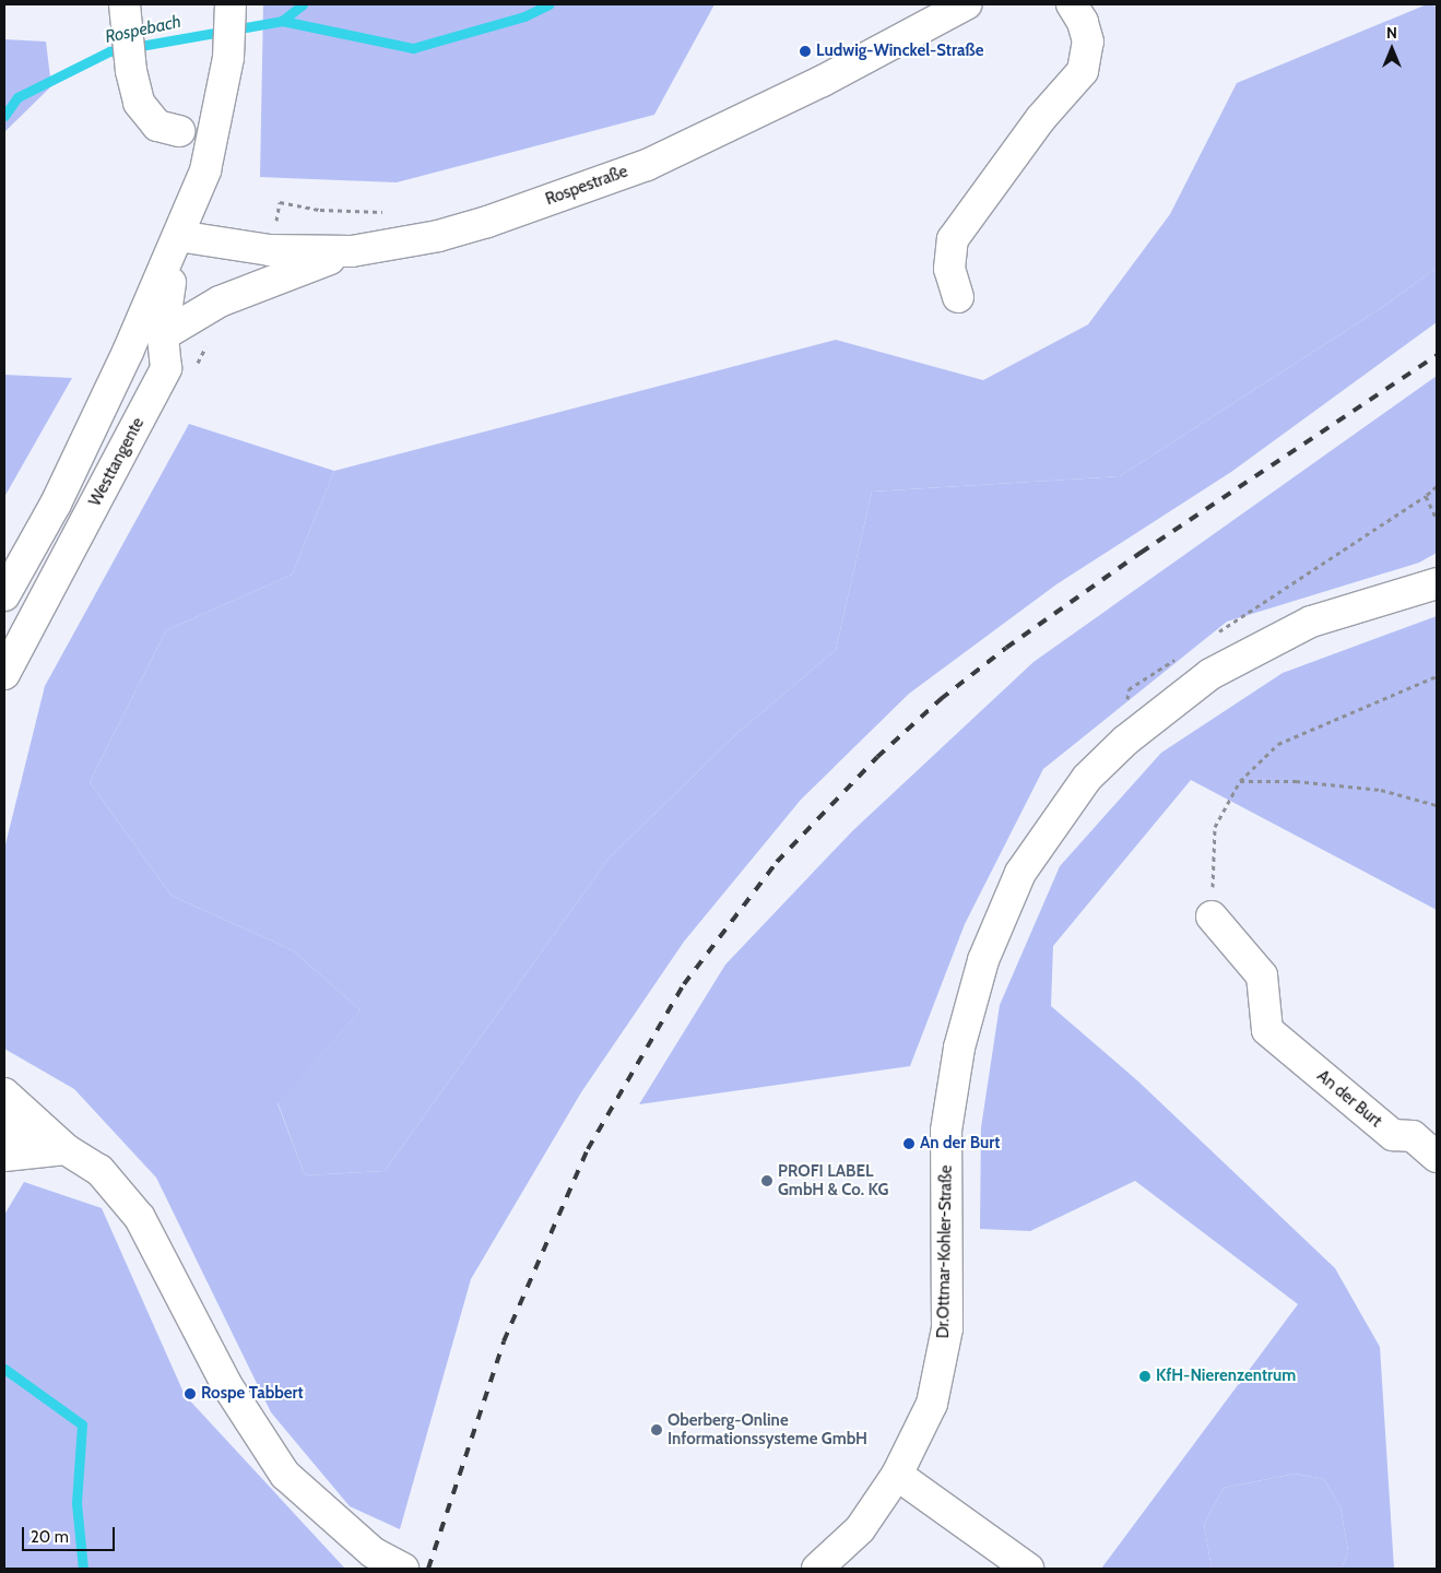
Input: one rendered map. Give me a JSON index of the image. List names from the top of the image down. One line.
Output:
{"streets":{"street":["Rospestraße","Westtangente","An der Burt","Dr.Ottmar-Kohler-Straße"]},"crossings":[["Rospestraße","Westtangente"]],"water":["Rospebach"],"places":["Ludwig-Winckel-Straße","An der Burt","PROFI LABEL GmbH & Co. KG","KfH-Nierenzentrum","Rospe Tabbert","Oberberg-Online Informationssysteme GmbH"],"scale_bar":"20 m","north":"top"}
